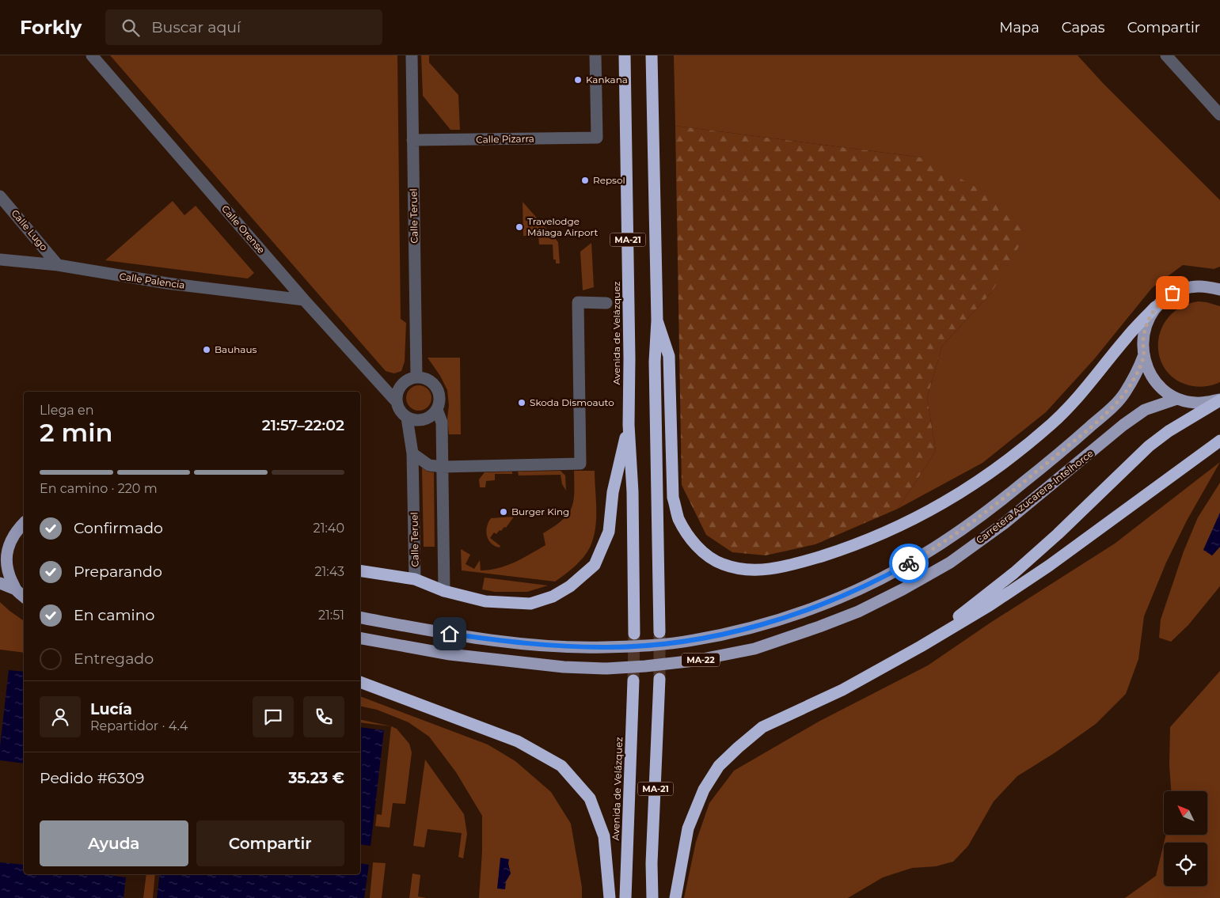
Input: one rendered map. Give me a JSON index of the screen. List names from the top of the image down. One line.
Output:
{"streets":{"highway":["MA-21","Avenida de Velázquez"],"main road":["Carretera Azucarera-Intelhorce","MA-22"],"street":["Calle Pizarra","Calle Teruel","Calle Orense","Calle Lugo","Calle Palencia"]},"crossings":[["Calle Pizarra","Calle Teruel"],["Calle Teruel","Calle Orense"],["Calle Orense","Calle Palencia"],["Calle Lugo","Calle Palencia"],["Carretera Azucarera-Intelhorce","MA-22"]],"places":["Kankana","Repsol","Travelodge Málaga Airport","Bauhaus","Skoda Dismoauto","Burger King"],"north":"top left","page":{"header":"Forkly","search":"Buscar aquí","nav":["Mapa","Capas","Compartir"],"heading":["2 min","Llega en","21:57–22:02"],"panel":["Lucía","Repartidor · 4.4","Pedido #6309","35.23 €"],"bar":"En camino · 220 m","list":[["Confirmado","21:40"],["Preparando","21:43"],["En camino","21:51"],"Entregado"],"buttons":["Ayuda","Compartir"]}}
